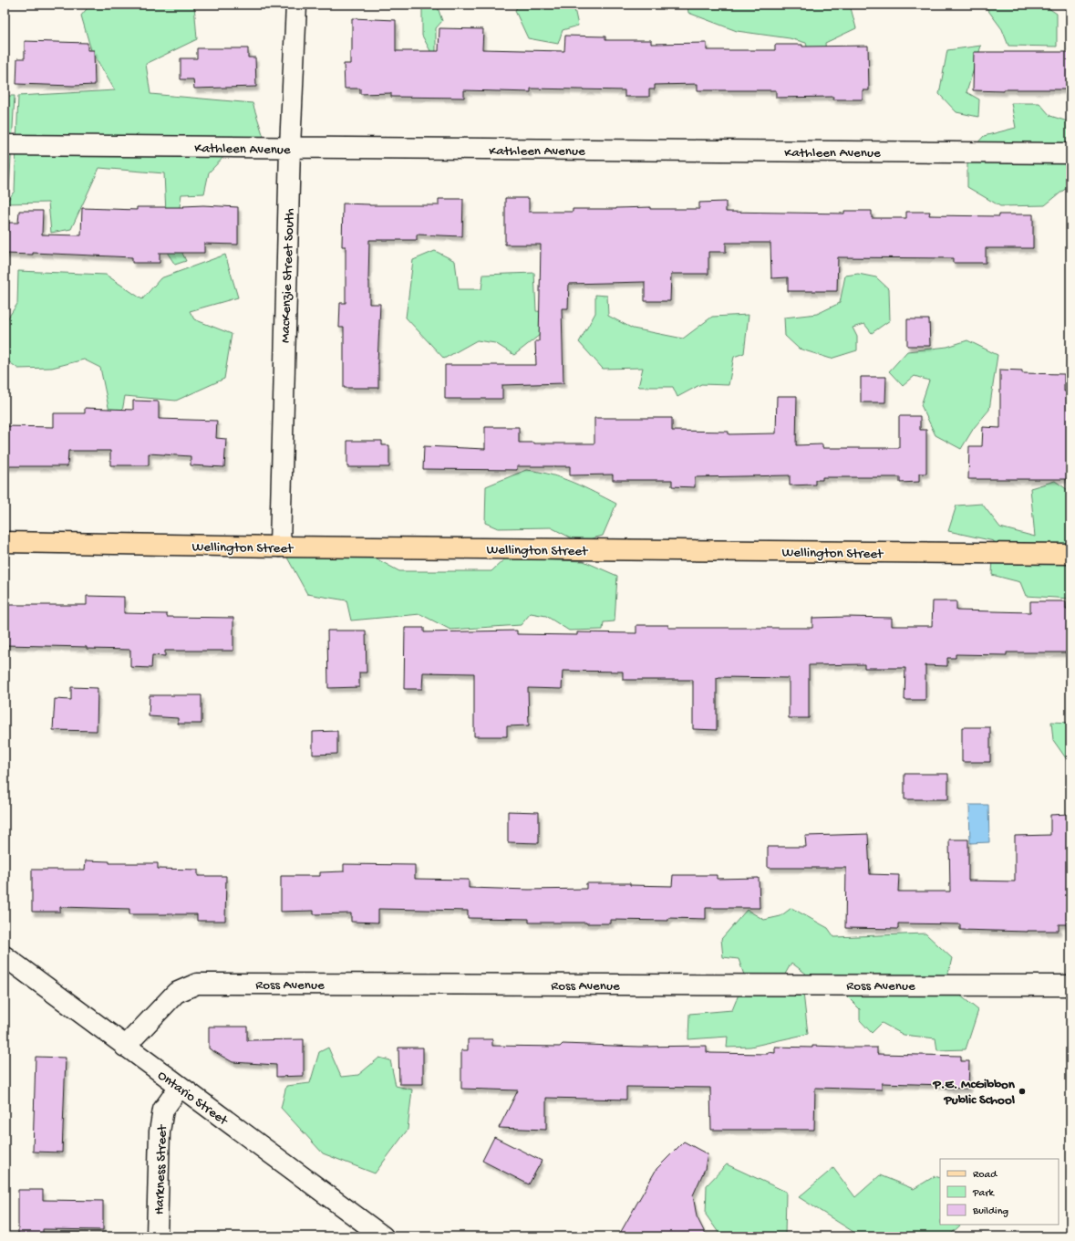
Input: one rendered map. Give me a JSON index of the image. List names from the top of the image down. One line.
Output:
{"streets":{"main road":["Wellington Street"],"street":["Kathleen Avenue","MacKenzie Street South","Ross Avenue","Ontario Street","Harkness Street"]},"crossings":[["Kathleen Avenue","MacKenzie Street South"],["MacKenzie Street South","Wellington Street"],["Ross Avenue","Ontario Street"],["Ontario Street","Harkness Street"]],"places":["P.E. McGibbon Public School"],"legend":["Road","Park","Building"]}
